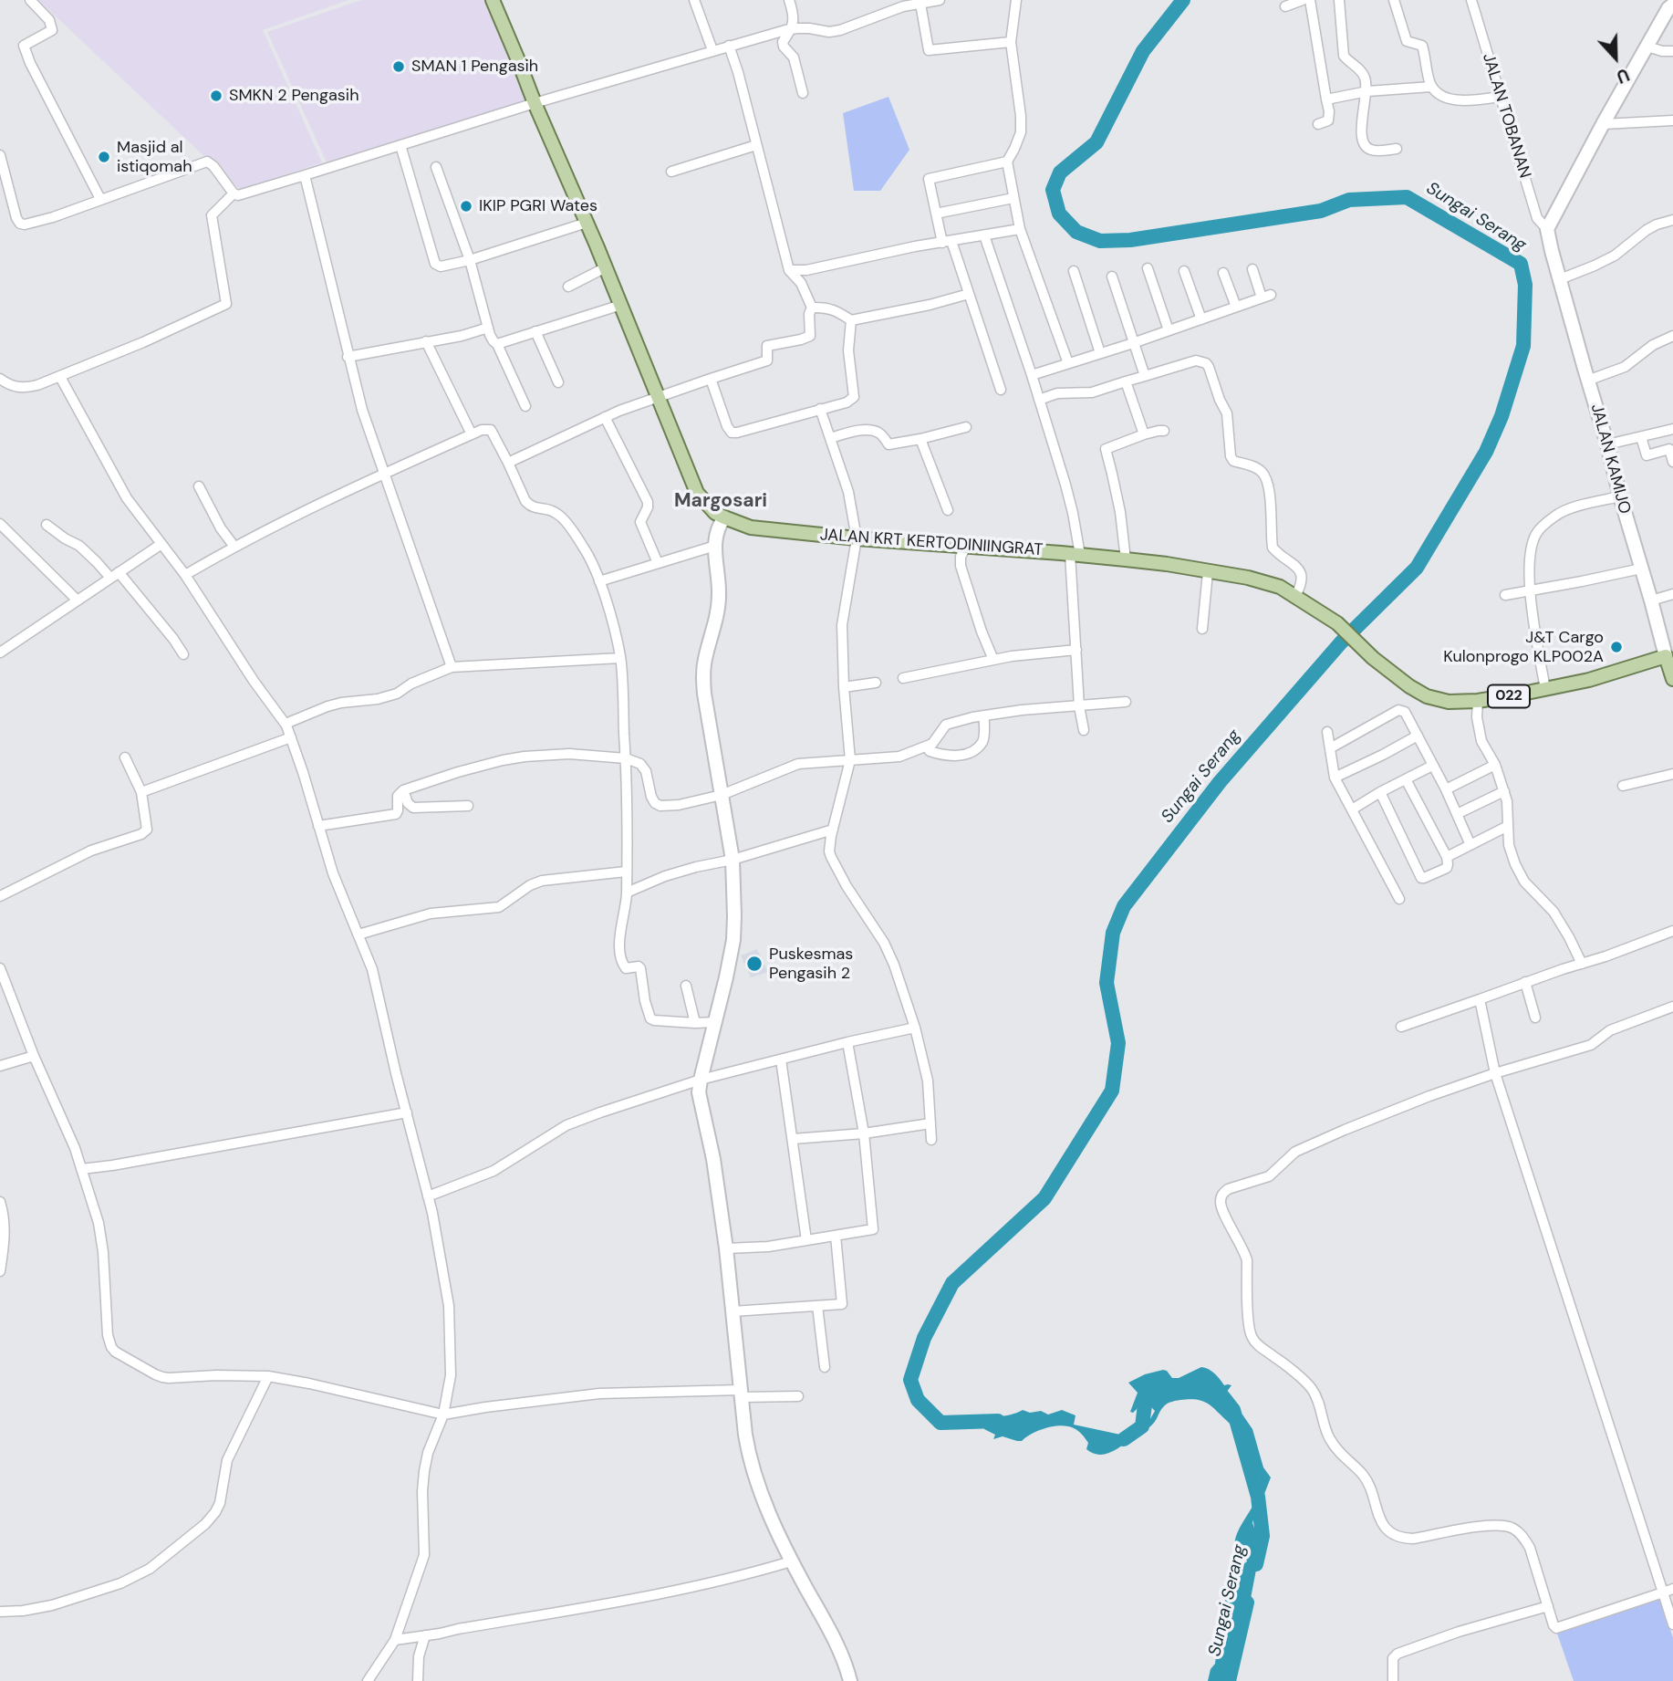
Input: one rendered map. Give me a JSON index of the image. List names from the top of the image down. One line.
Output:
{"streets":{"main road":["JALAN KAMIJO","JALAN KRT KERTODINIINGRAT","022"],"street":["JALAN TOBANAN"]},"crossings":[["JALAN TOBANAN","JALAN KAMIJO"],["JALAN KAMIJO","JALAN KRT KERTODINIINGRAT"]],"districts":["Margosari"],"water":["Sungai Serang"],"places":["SMAN 1 Pengasih","SMKN 2 Pengasih","Masjid al istiqomah","IKIP PGRI Wates","J&T Cargo Kulonprogo KLP002A","Puskesmas Pengasih 2"],"north":"bottom"}
